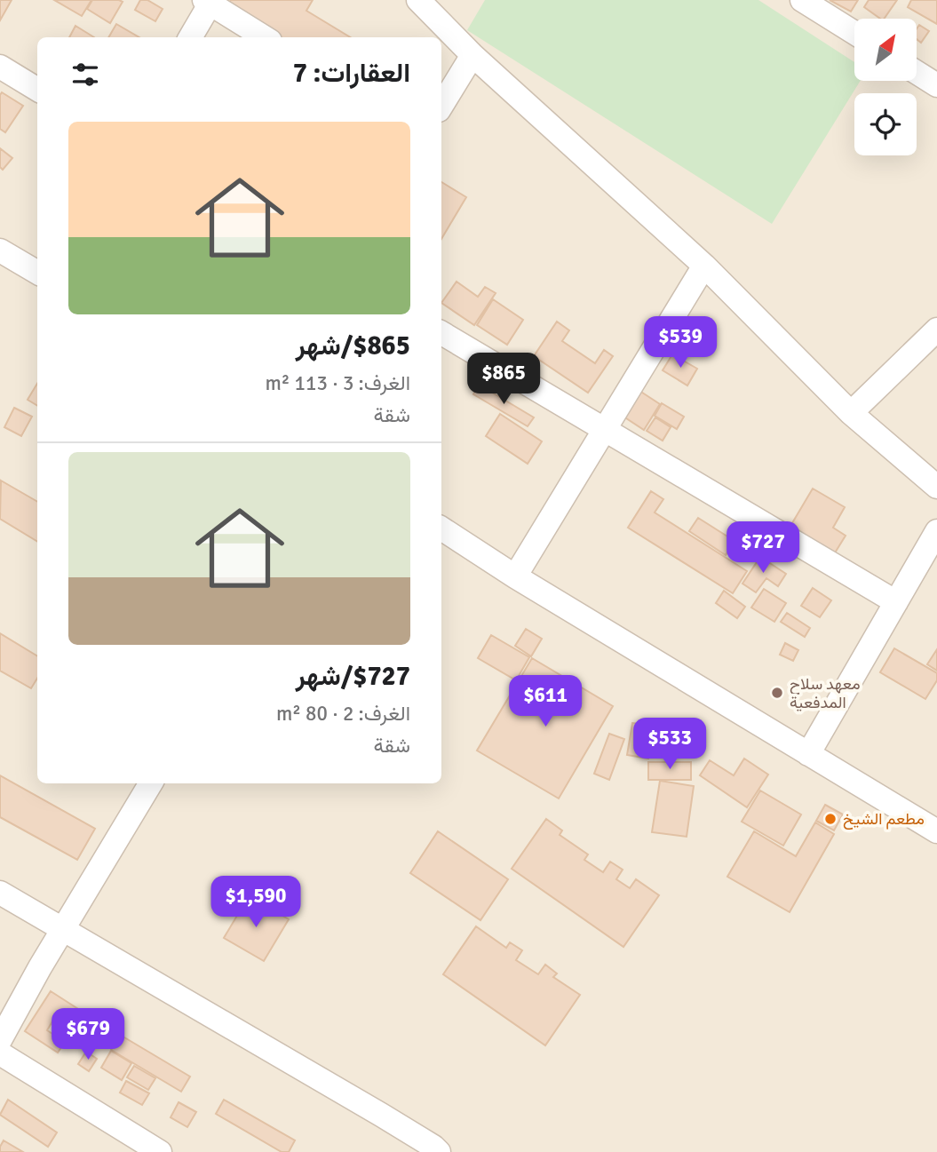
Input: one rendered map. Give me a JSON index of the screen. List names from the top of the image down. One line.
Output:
{"places":["معهد سلاح المدفعية","مطعم الشيخ"],"north":"top right","page":{"heading":"العقارات: 7","list":[{"name":"$865/شهر","note":"الغرف: 3 · 113 m² · شقة"},{"name":"$727/شهر","note":"الغرف: 2 · 80 m² · شقة"}],"price":["$539","$865","$727","$611","$533","$1,590","$679"]}}
